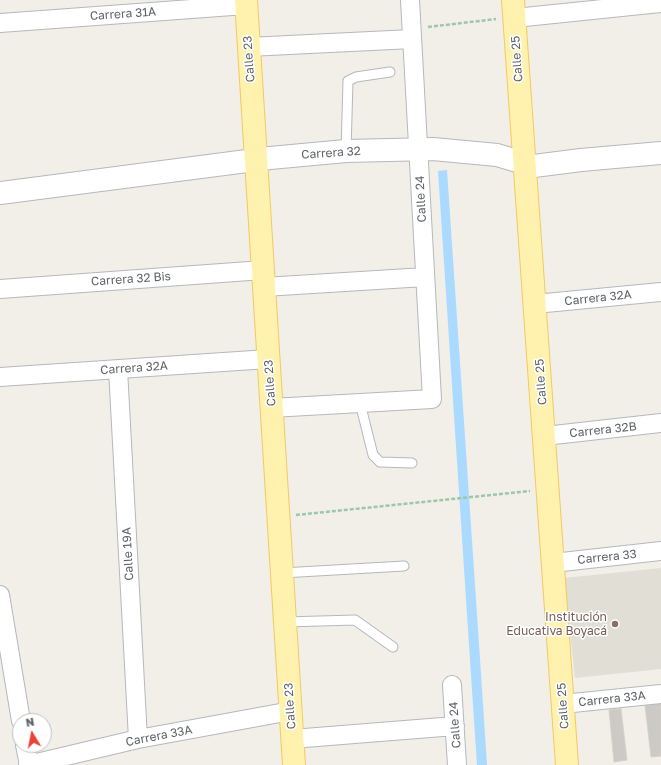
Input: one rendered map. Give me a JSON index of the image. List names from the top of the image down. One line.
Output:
{"streets":{"main road":["Calle 23","Calle 25"],"street":["Carrera 31A","Carrera 32","Calle 24","Carrera 32 Bis","Carrera 32A","Carrera 32B","Calle 19A","Carrera 33","Carrera 33A"]},"crossings":[["Carrera 31A","Calle 23"],["Calle 23","Carrera 32"],["Calle 23","Carrera 32 Bis"],["Calle 23","Carrera 32A"],["Calle 23","Carrera 33A"],["Calle 25","Carrera 32"],["Calle 25","Carrera 32A"],["Calle 25","Carrera 32B"],["Calle 25","Carrera 33"],["Calle 25","Carrera 33A"],["Carrera 32","Calle 24"],["Calle 24","Carrera 32 Bis"],["Carrera 32A","Calle 19A"],["Calle 19A","Carrera 33A"]],"places":["Institución Educativa Boyacá"],"north":"top"}
